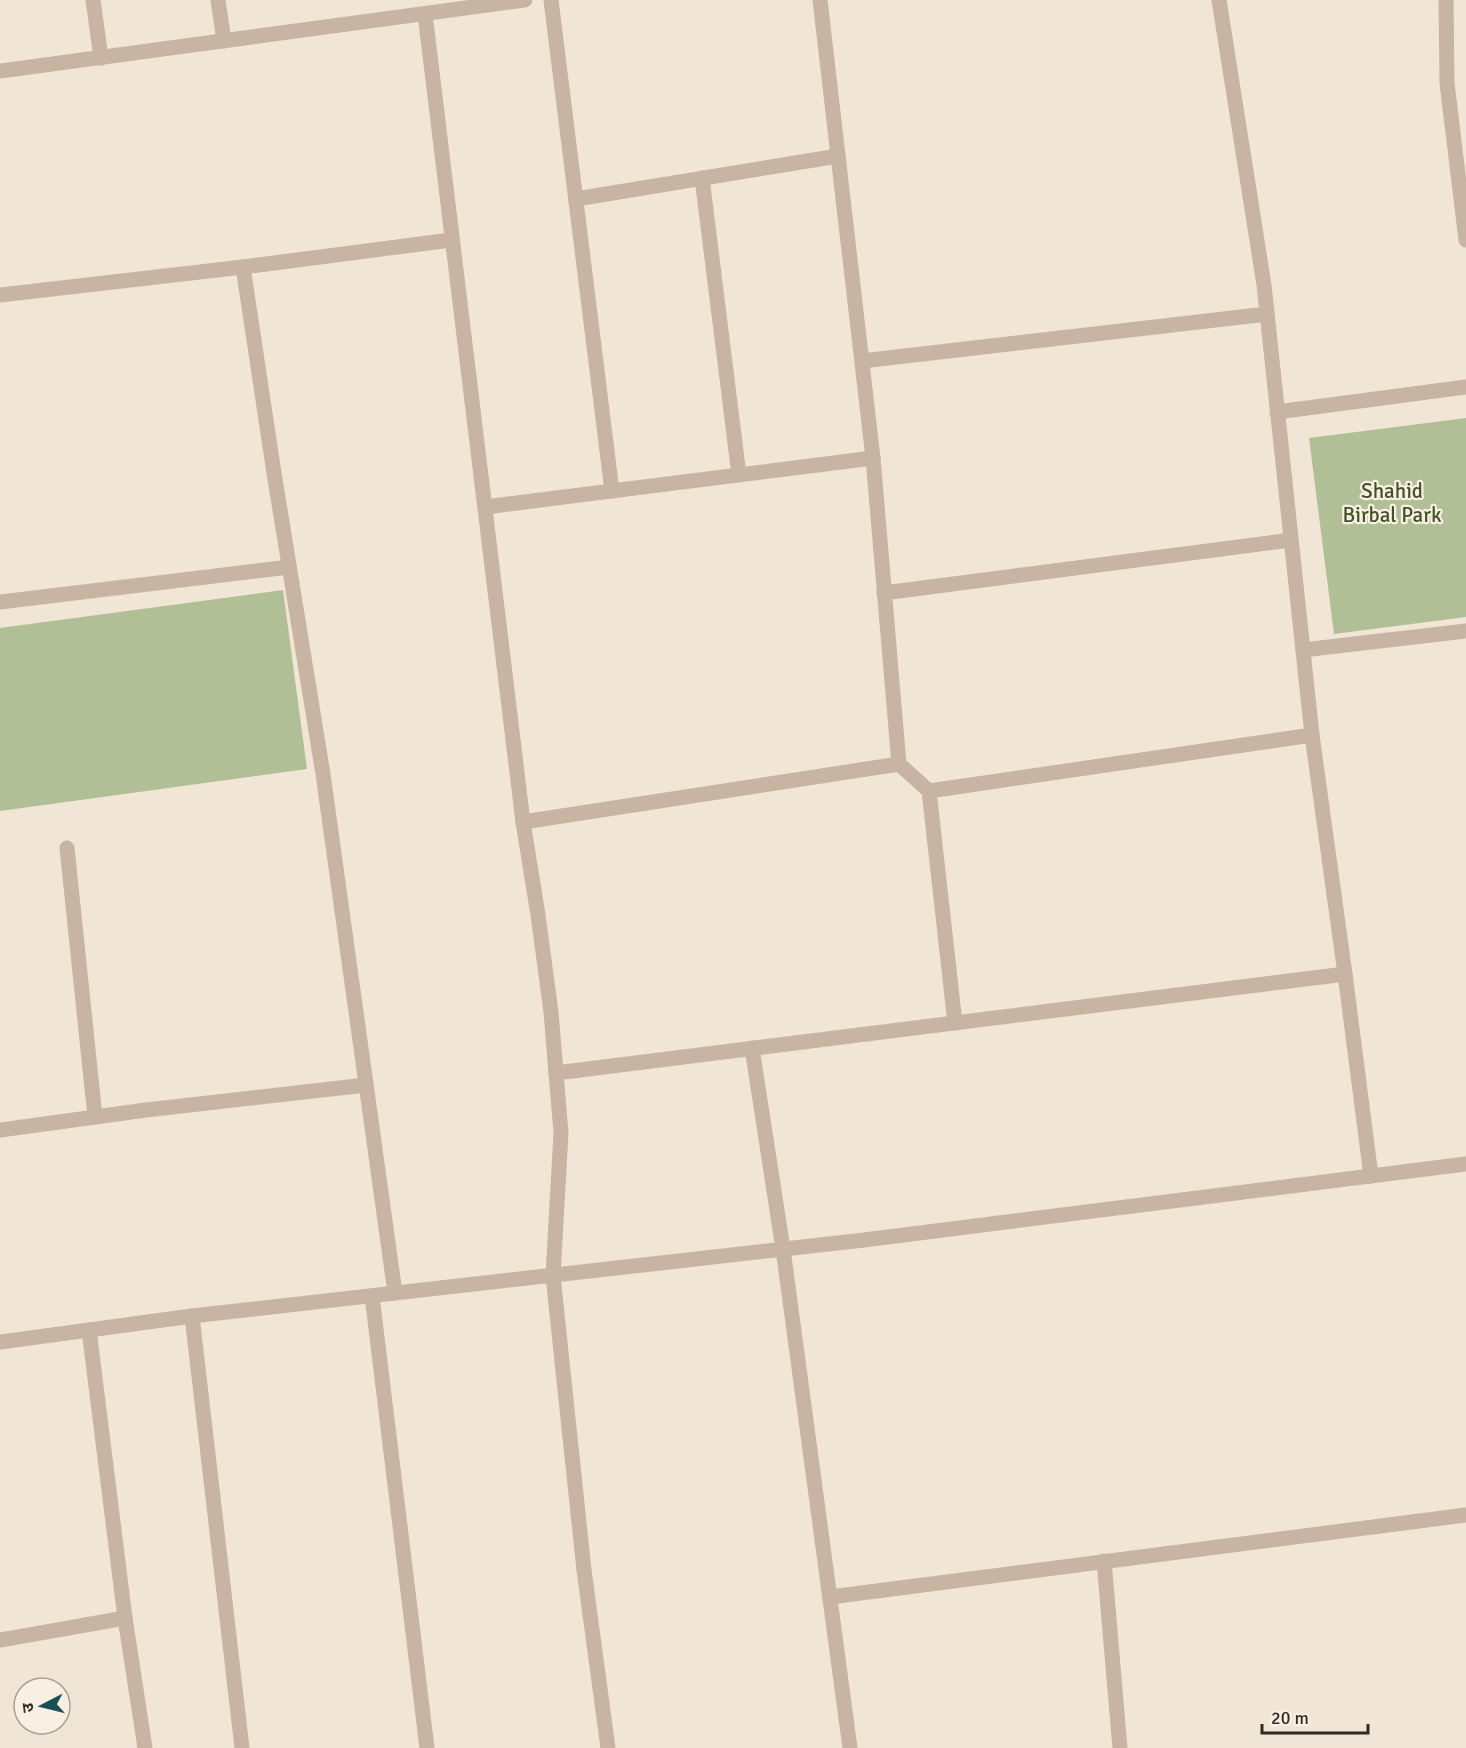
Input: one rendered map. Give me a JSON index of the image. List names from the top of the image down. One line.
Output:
{"parks":["Shahid Birbal Park"],"scale_bar":"20 m","north":"left"}
